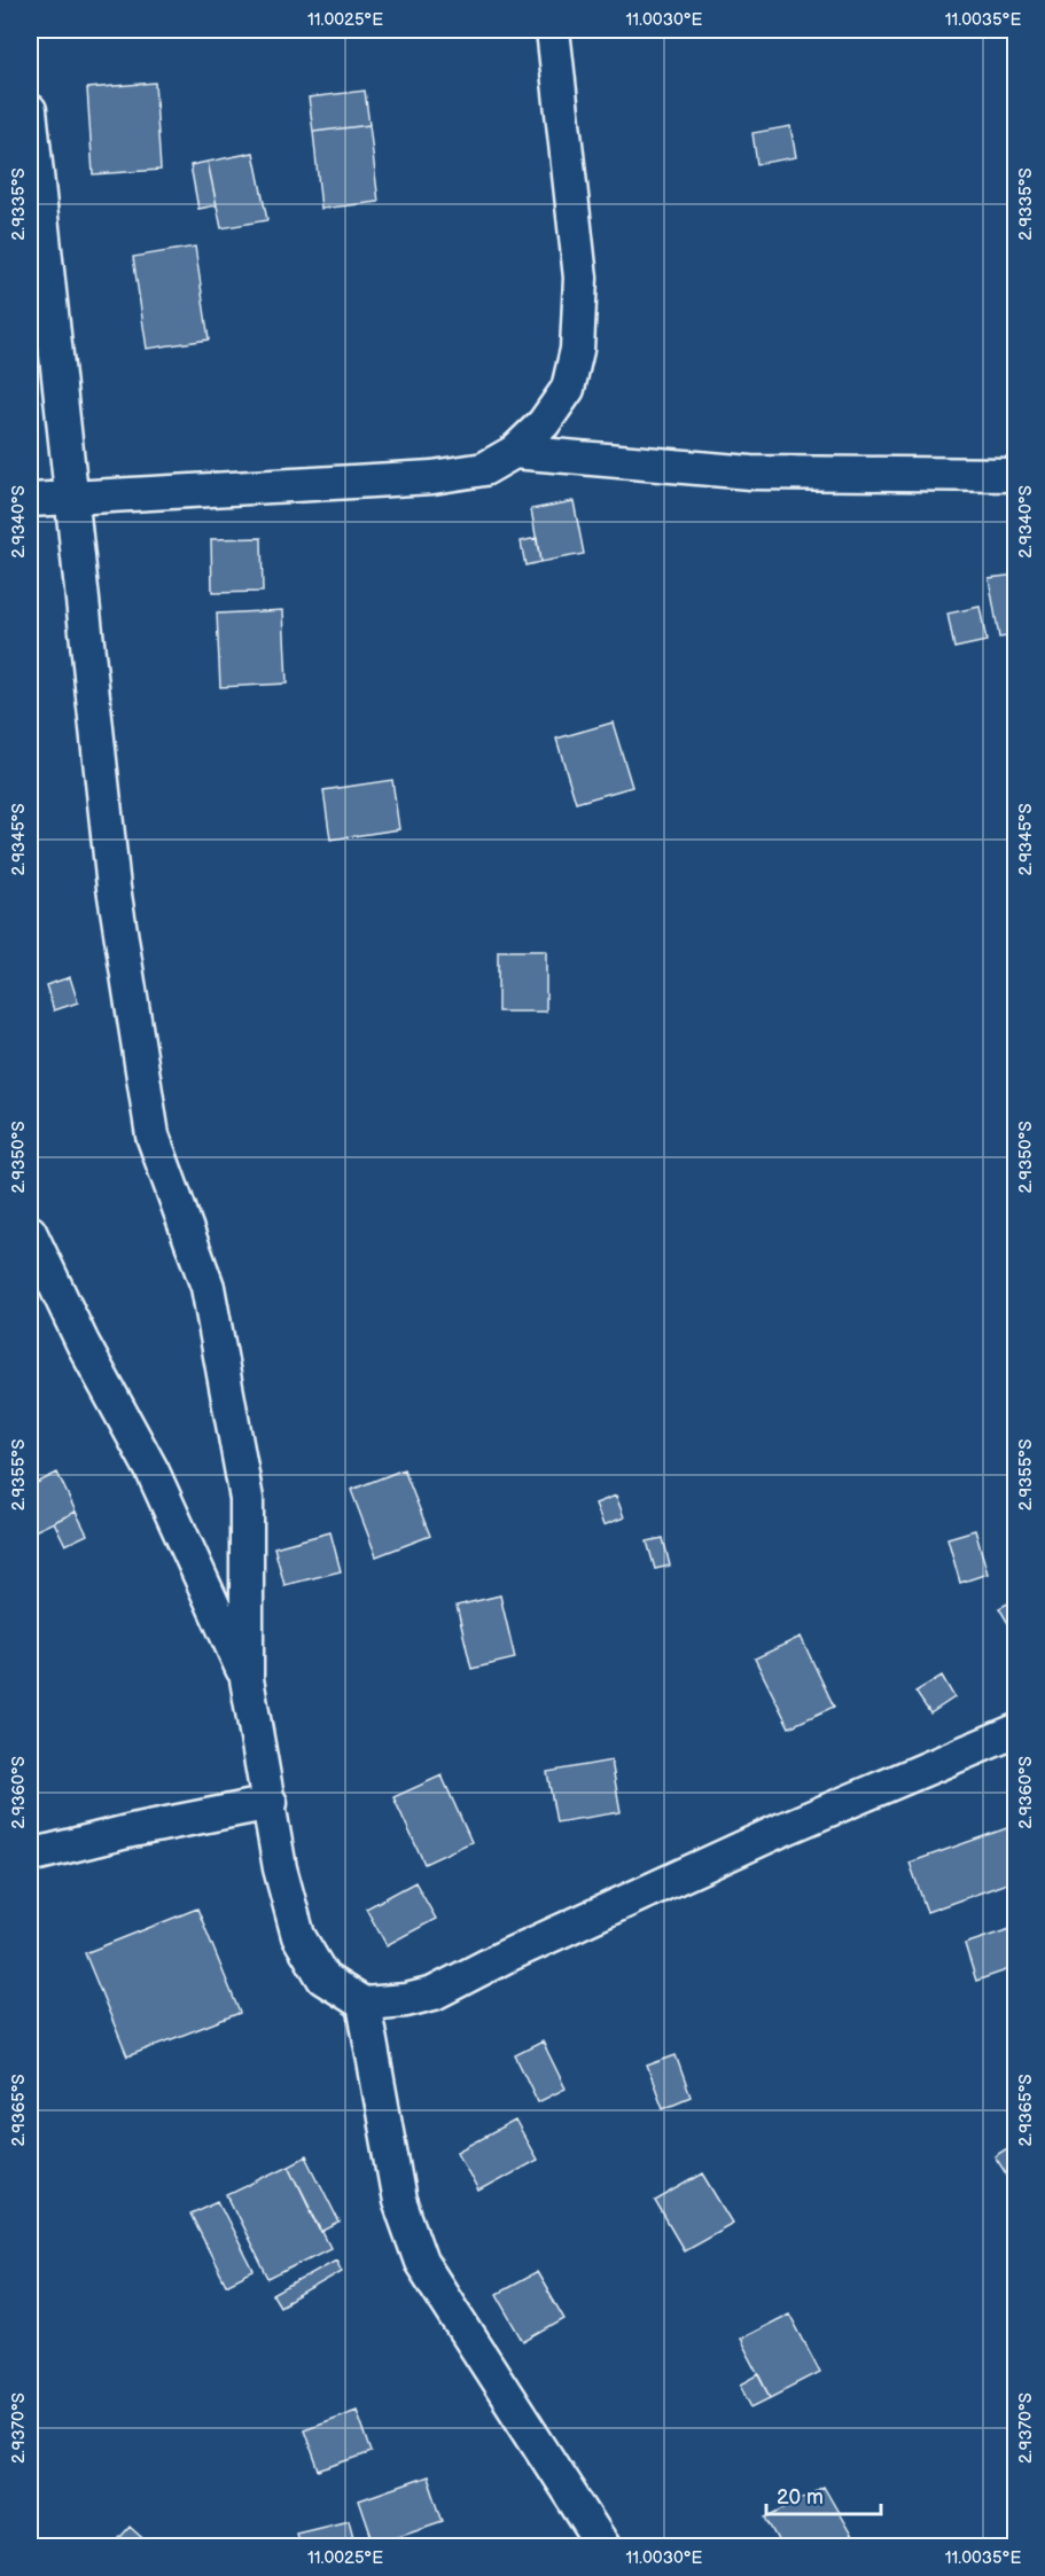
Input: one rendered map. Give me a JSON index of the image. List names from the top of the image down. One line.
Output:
{"scale_bar":"20 m","coordinates":["11.0025°E","11.0030°E","11.0035°E","2.9335°S","2.9340°S","2.9345°S","2.9350°S","2.9355°S","2.9360°S","2.9365°S","2.9370°S"]}
